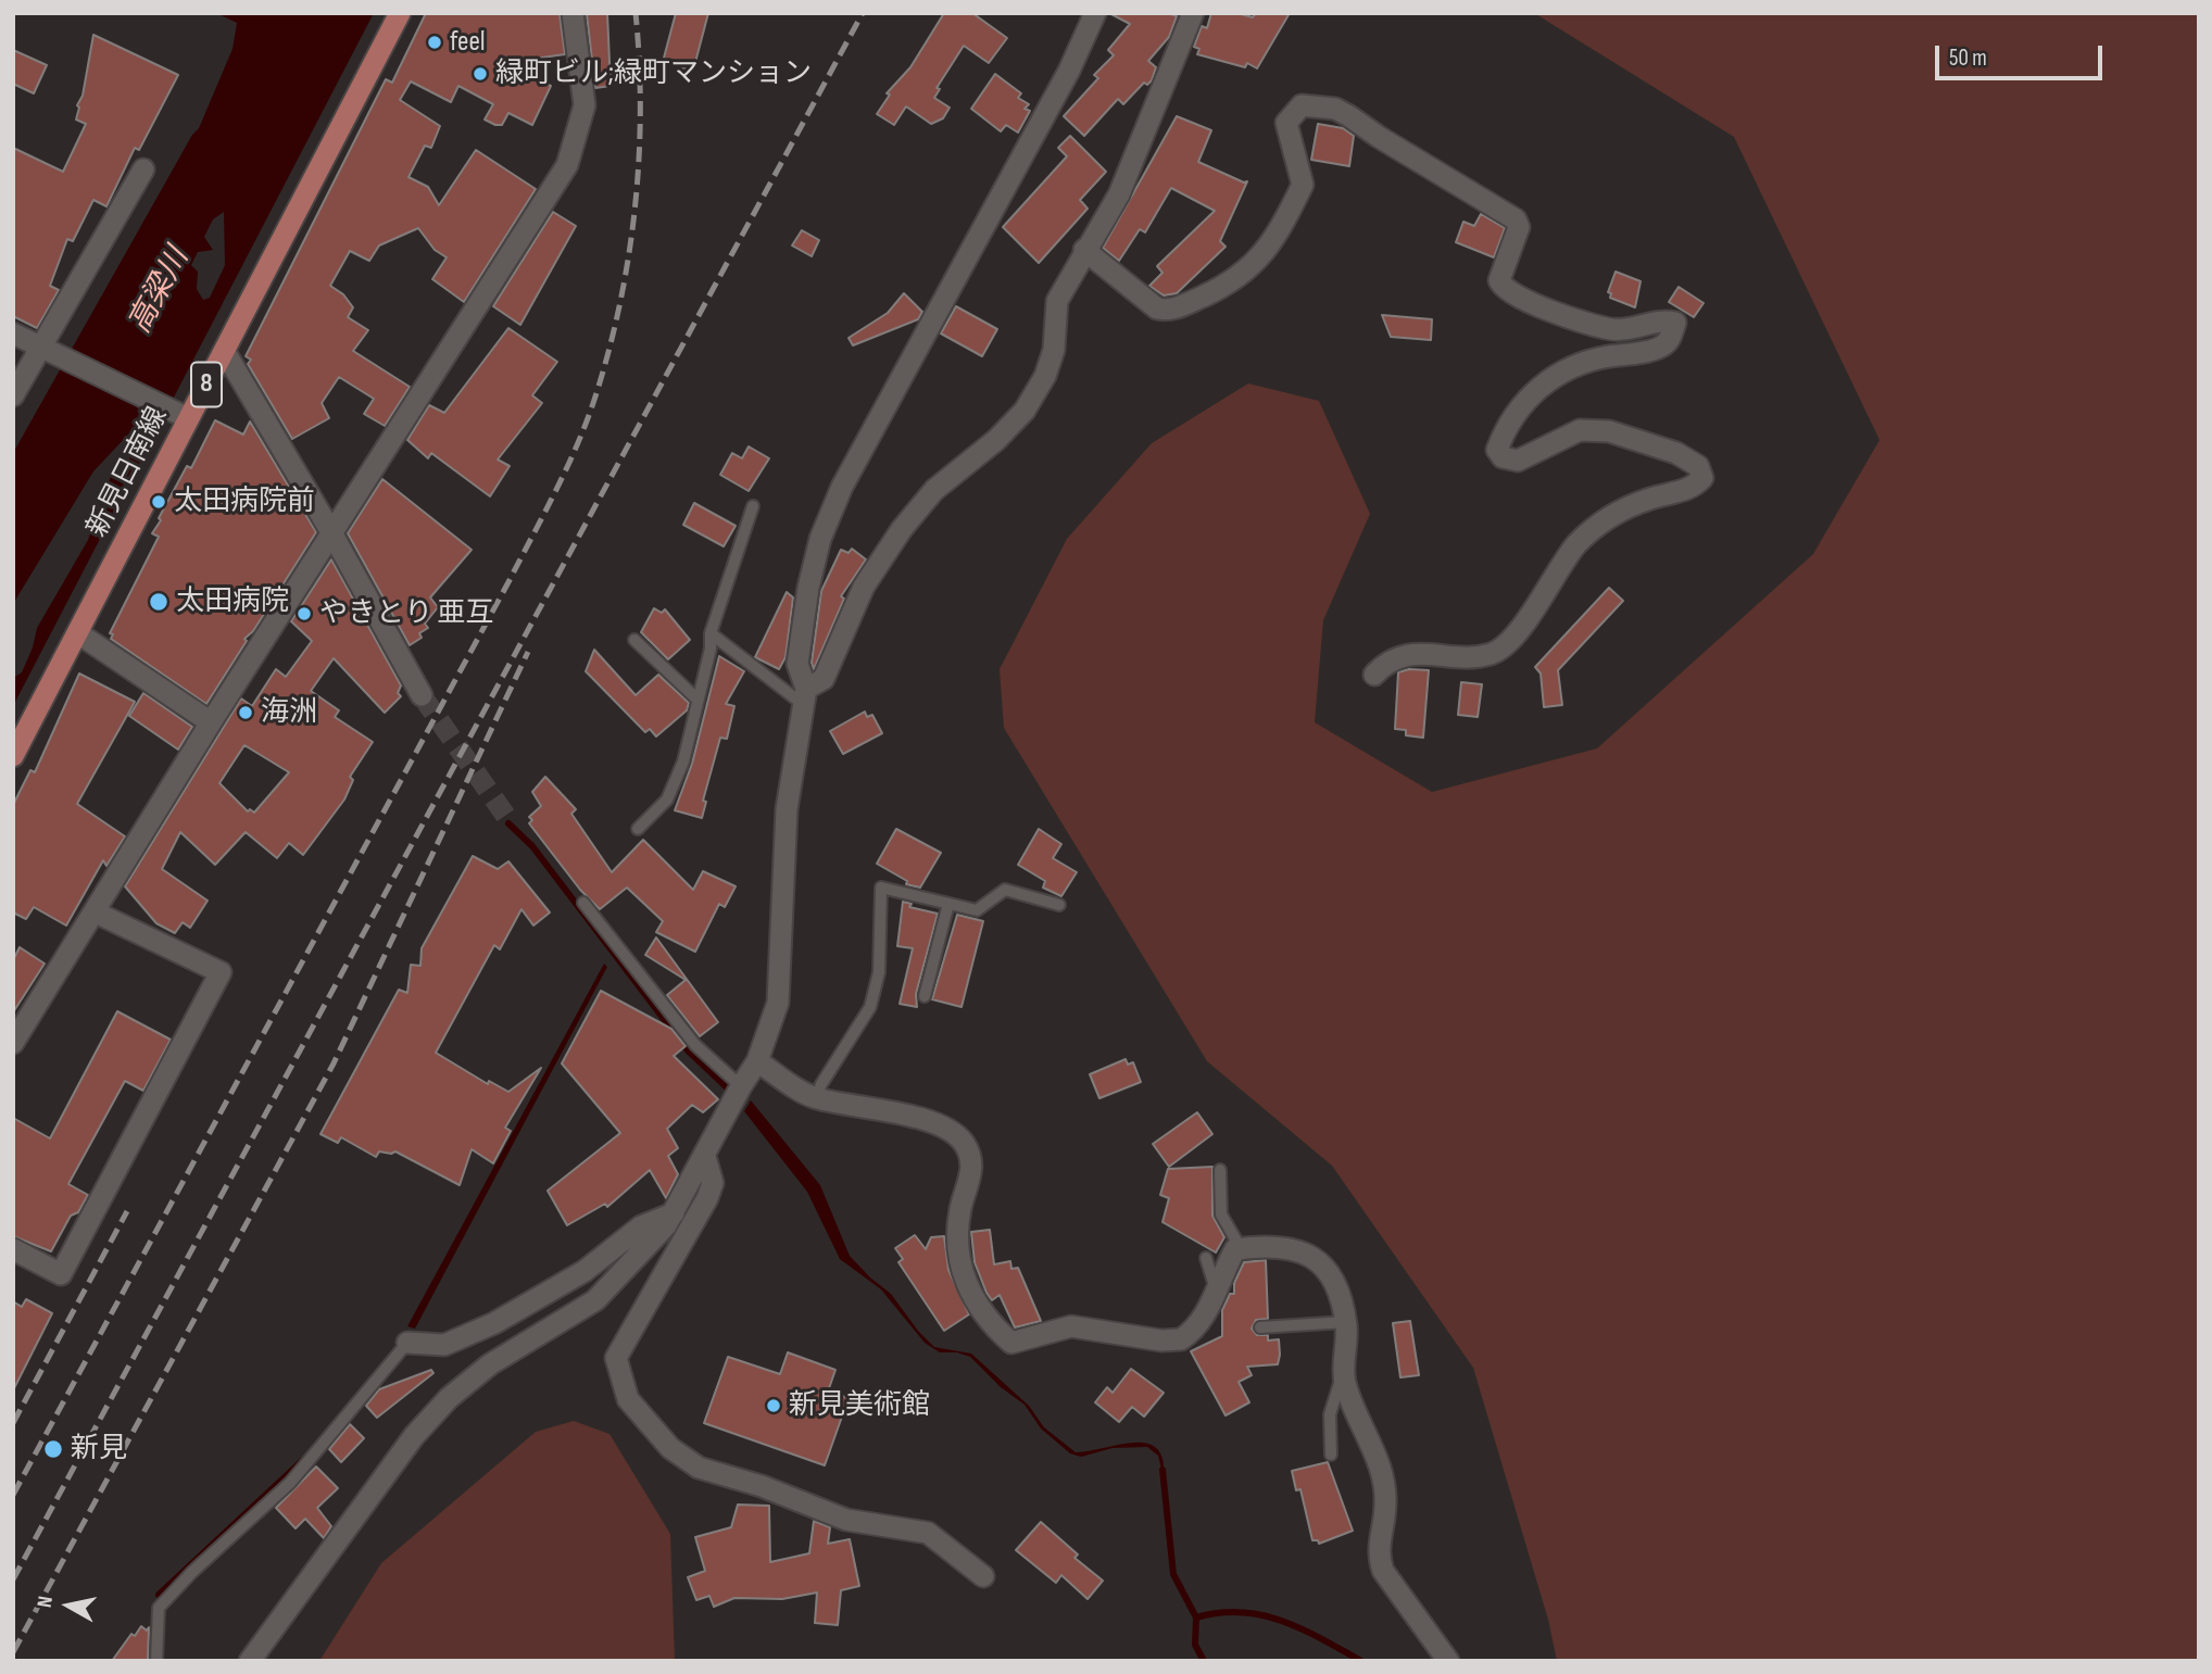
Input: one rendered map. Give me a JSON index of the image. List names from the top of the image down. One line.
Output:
{"streets":{"main road":["8","新見日南線"]},"water":["高梁川"],"places":["feel","緑町ビル;緑町マンション","太田病院前","太田病院","やきとり 亜互","海洲","新見美術館","新見"],"scale_bar":"50 m","north":"left"}
